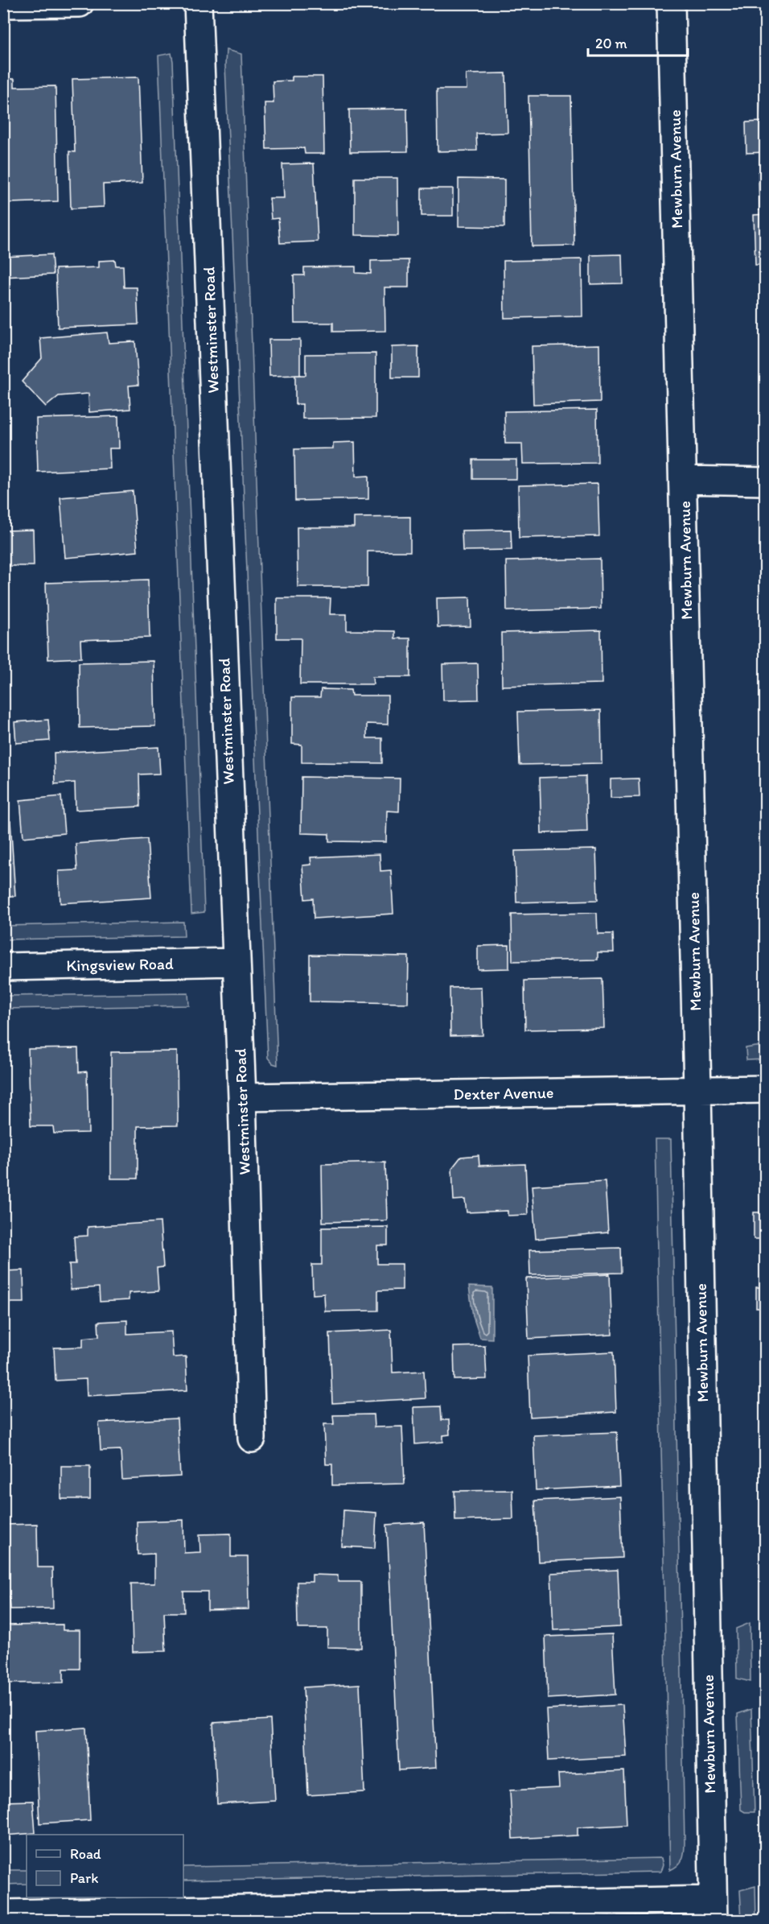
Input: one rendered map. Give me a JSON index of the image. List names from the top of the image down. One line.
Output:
{"streets":{"street":["Mewburn Avenue","Westminster Road","Kingsview Road","Dexter Avenue"]},"crossings":[["Mewburn Avenue","Dexter Avenue"],["Westminster Road","Kingsview Road"],["Westminster Road","Dexter Avenue"]],"legend":["Road","Park"],"scale_bar":"20 m"}
